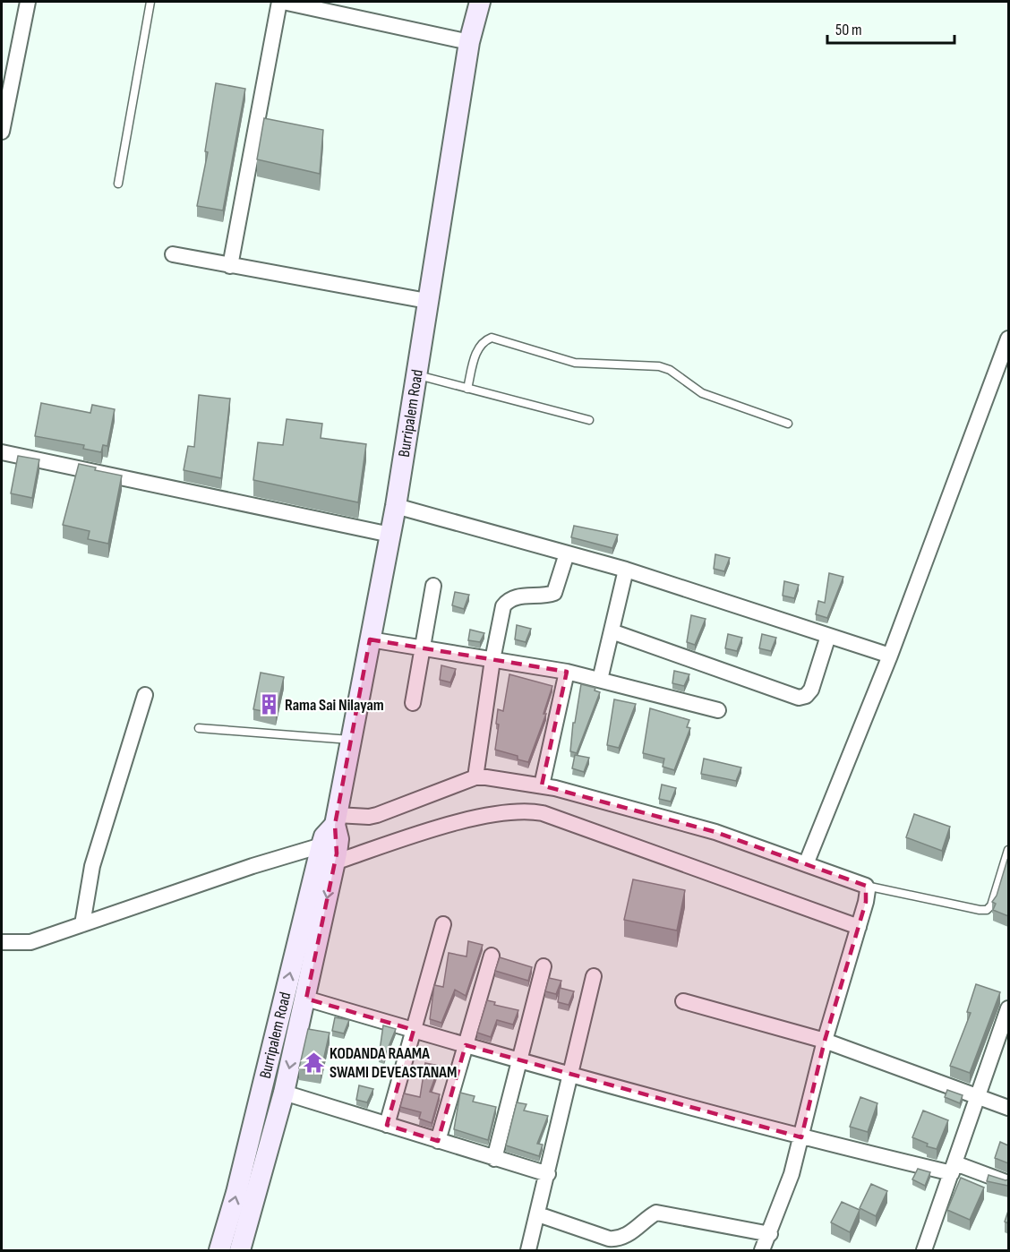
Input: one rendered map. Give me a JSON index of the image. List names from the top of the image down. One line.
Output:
{"streets":{"main road":["Burripalem Road"]},"places":{"building":["Rama Sai Nilayam"],"temple":["KODANDA RAAMA SWAMI DEVEASTANAM"]},"scale_bar":"50 m"}
